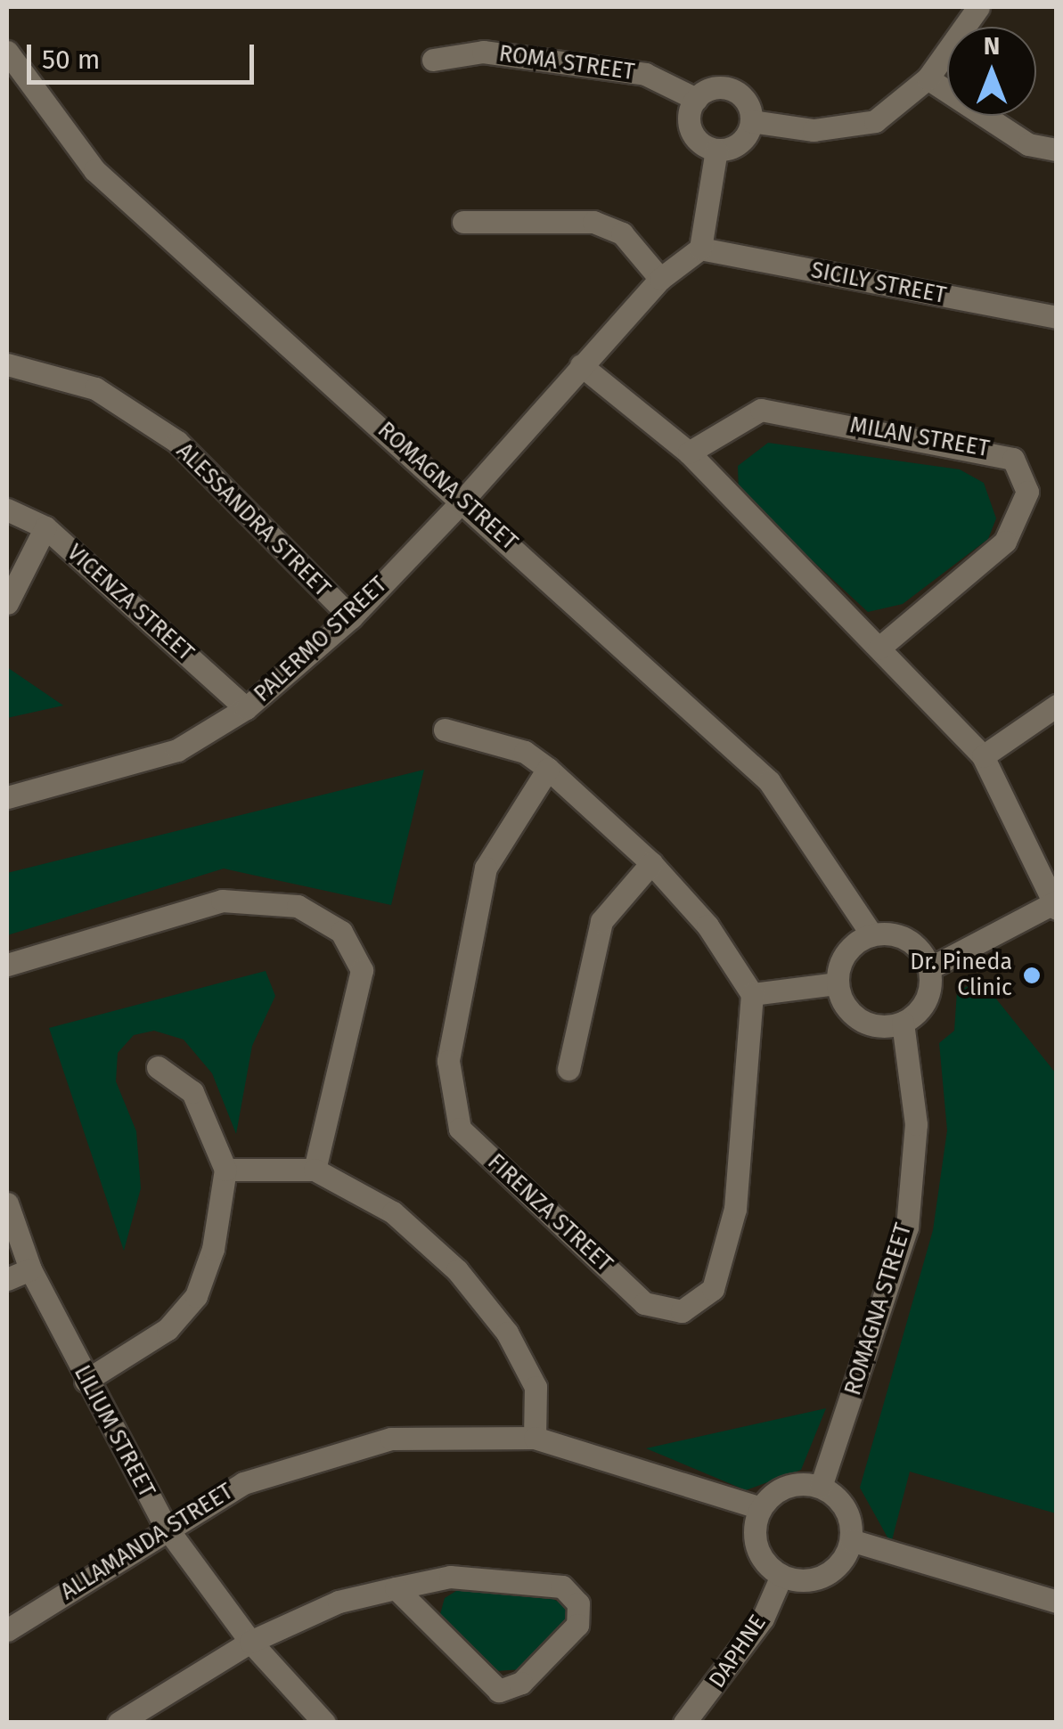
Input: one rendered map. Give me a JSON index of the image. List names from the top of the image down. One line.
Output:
{"streets":{"street":["ROMA STREET","SICILY STREET","MILAN STREET","ROMAGNA STREET","ALESSANDRA STREET","VICENZA STREET","PALERMO STREET","FIRENZA STREET","LILIUM STREET","ALLAMANDA STREET","DAPHNE"]},"crossings":[["SICILY STREET","PALERMO STREET"],["ROMAGNA STREET","PALERMO STREET"],["ROMAGNA STREET","ALLAMANDA STREET"],["ROMAGNA STREET","DAPHNE"],["ALESSANDRA STREET","PALERMO STREET"],["VICENZA STREET","PALERMO STREET"],["LILIUM STREET","ALLAMANDA STREET"],["ALLAMANDA STREET","DAPHNE"]],"places":["Dr. Pineda Clinic"],"scale_bar":"50 m","north":"top"}
